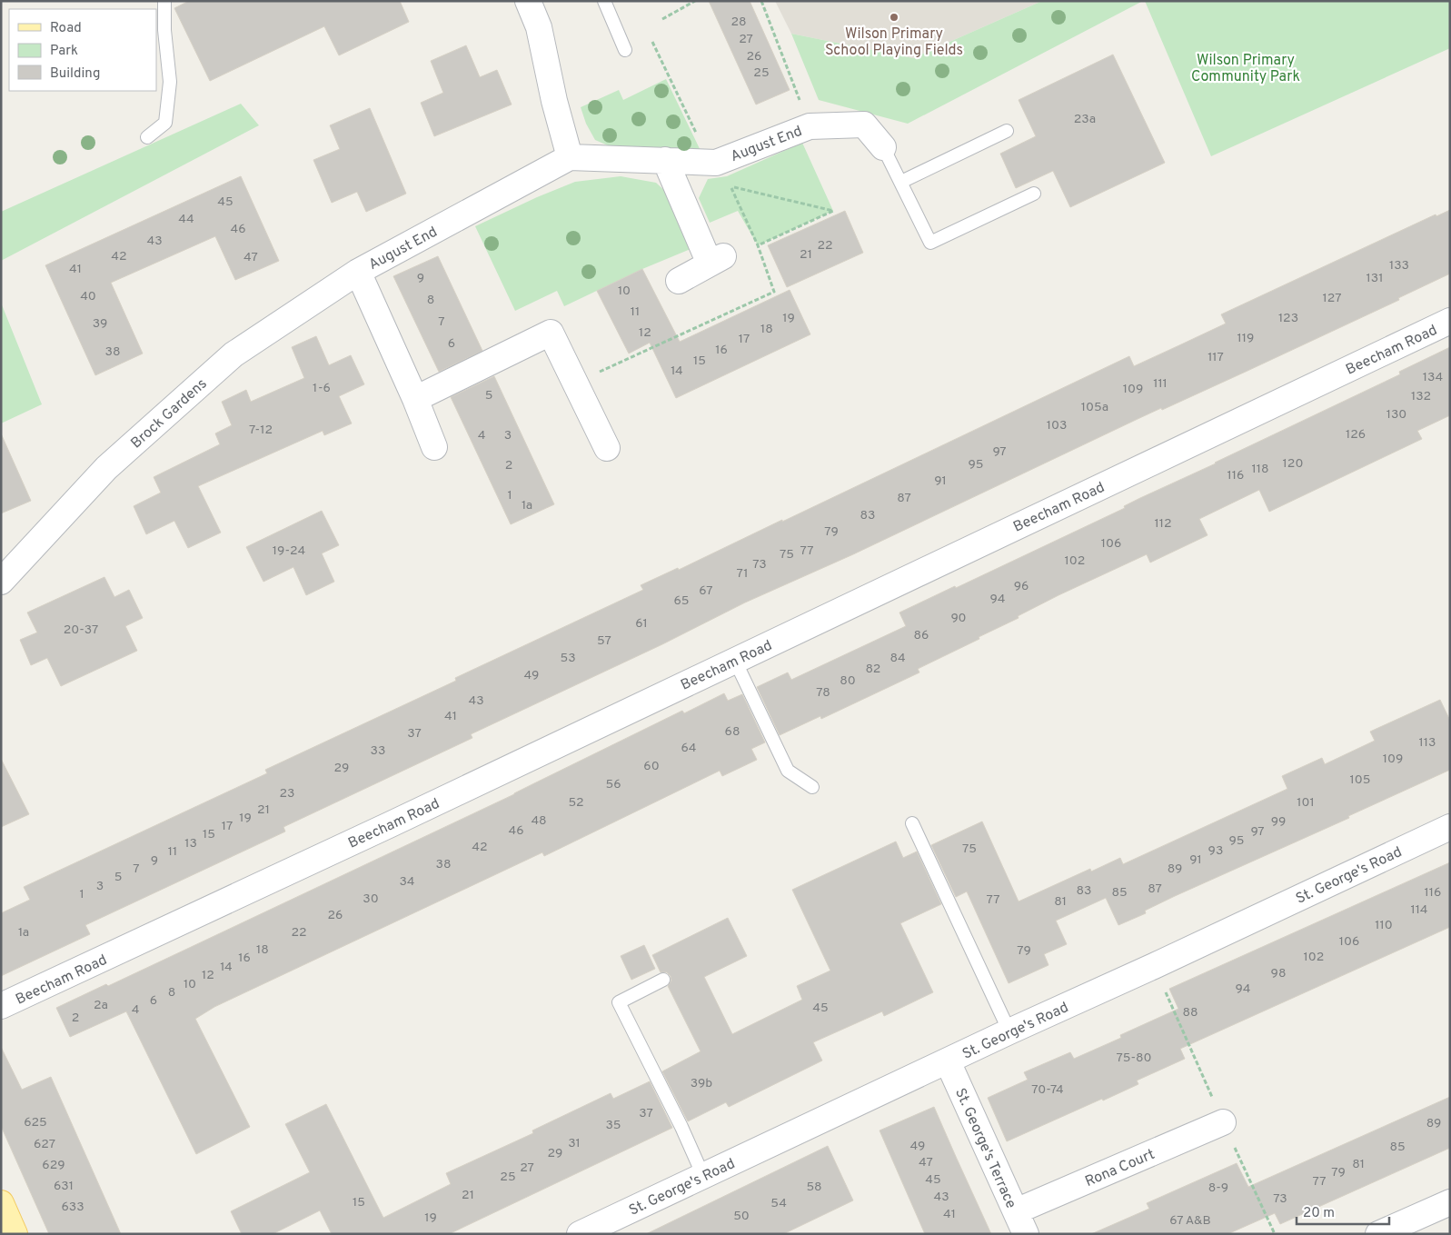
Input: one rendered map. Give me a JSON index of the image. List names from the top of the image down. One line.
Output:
{"streets":{"street":["August End","Beecham Road","Brock Gardens","St. George's Road","St. George's Terrace","Rona Court"]},"crossings":[["August End","Brock Gardens"],["St. George's Road","St. George's Terrace"],["St. George's Terrace","Rona Court"]],"parks":["Wilson Primary Community Park"],"places":["Wilson Primary School Playing Fields"],"house_numbers":["28","27","26","25","23a","45","44","46","43","22","21","42","47","133","41","9","131","10","40","127","8","11","19","123","7","39","18","12","119","17","6","16","38","117","15","14","134","111","1-6","109","5","132","105a","130","103","7-12","126","4","3","97","120","95","2","118","116","91","1","87","1a","83","112","79","106","19-24","77","75","102","73","71","96","67","94","65","90","61","20-37","86","57","53","84","82","49","80","78","43","41","68","37","113","64","33","109","60","29","105","56","23","52","101","21","19","48","99","17","46","97","15","95","13","42","75","93","11","91","9","38","7","89","5","34","3","87","83","85","116","1","30","77","81","114","26","110","1a","22","106","18","79","102","16","14","98","12","10","94","8","6","2a","45","4","88","2","75-80","39b","70-74","37","625","89","35","31","627","49","85","29","47","81","629","27","79","25","45","77","631","58","8-9","21","43","73","15","54","633","41","50","19","67 A&B"],"legend":["Road","Park","Building"],"scale_bar":"20 m"}
